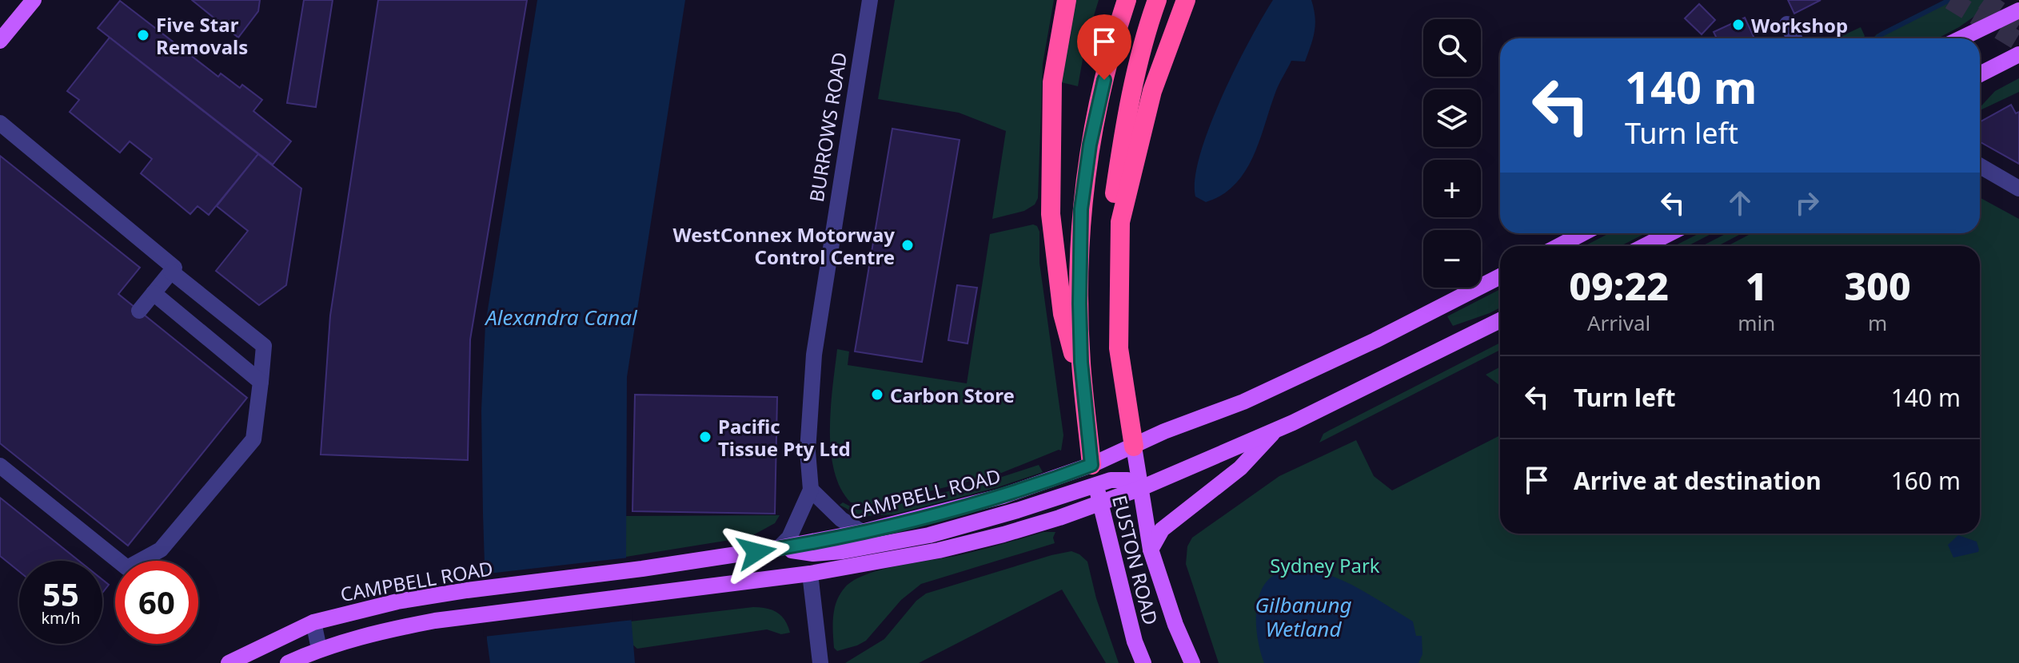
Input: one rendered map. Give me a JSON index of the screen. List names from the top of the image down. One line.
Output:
{"streets":{"main road":["CAMPBELL ROAD","EUSTON ROAD"],"street":["BURROWS ROAD"]},"crossings":[["BURROWS ROAD","CAMPBELL ROAD"],["CAMPBELL ROAD","EUSTON ROAD"]],"water":["Alexandra Canal","Gilbanung Wetland"],"parks":["Sydney Park"],"places":["Workshop","Five Star Removals","WestConnex Motorway Control Centre","Carbon Store","Pacific Tissue Pty Ltd"],"page":{"map_buttons":["+","−"],"turn":["140 m","Turn left"],"eta":["09:22","Arrival","1","min","300","m"],"list":[{"name":"Turn left","value":"140 m"},{"name":"Arrive at destination","value":"160 m"}],"speed":"55 km/h","limit":"60"}}
